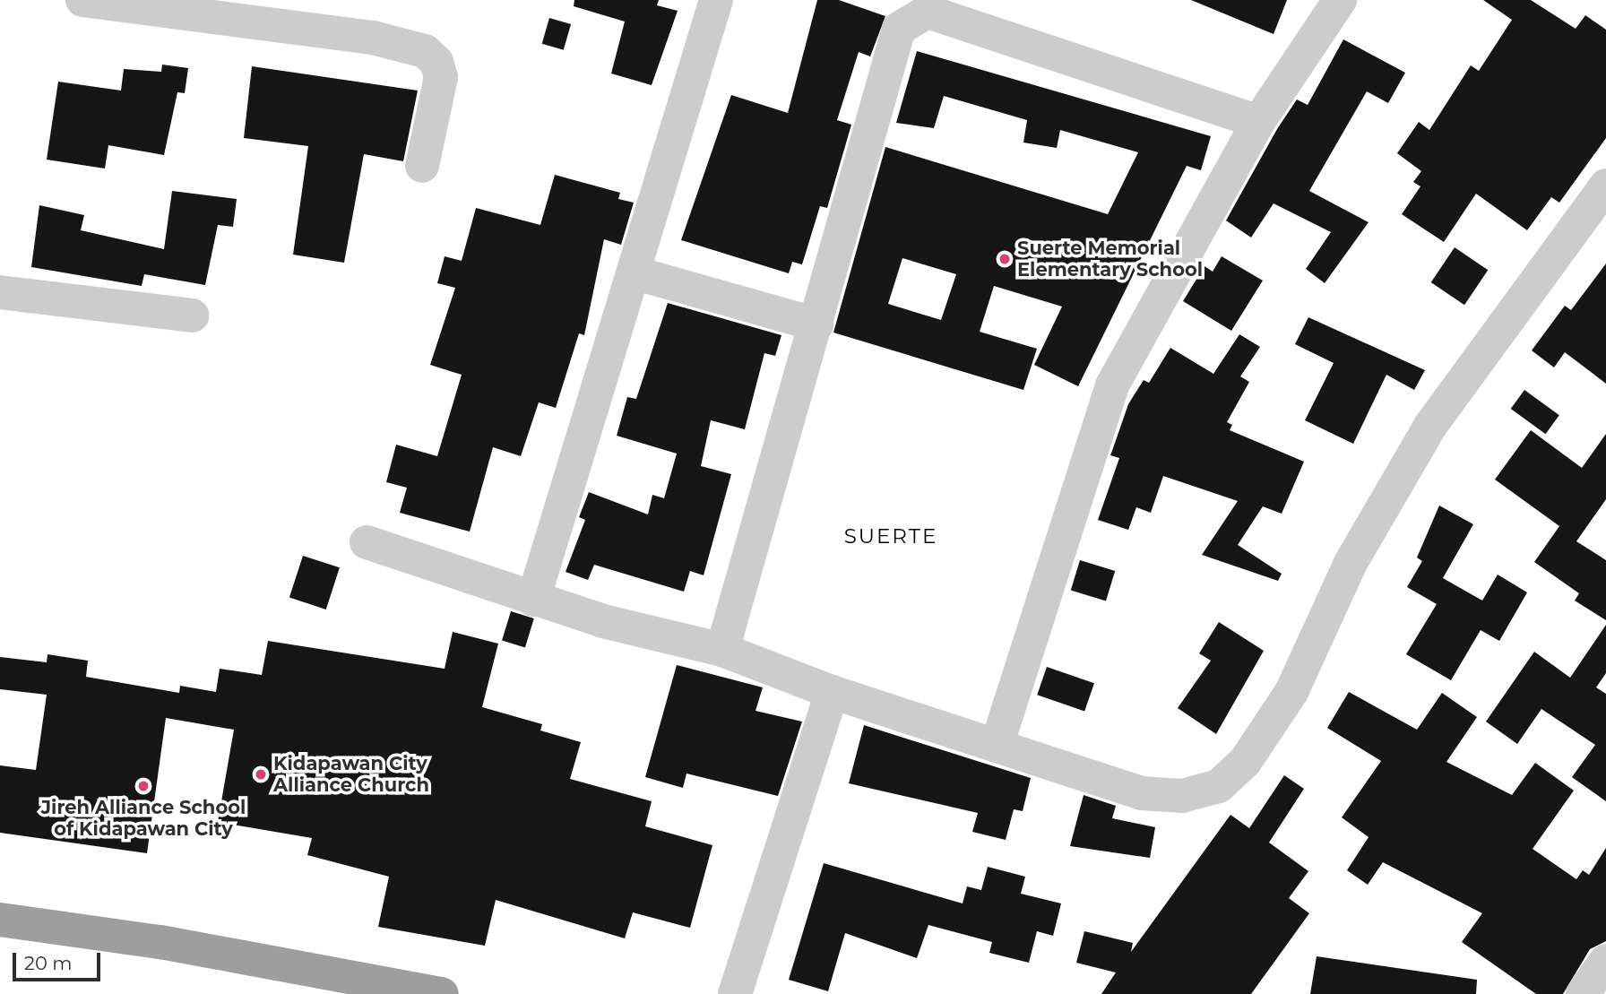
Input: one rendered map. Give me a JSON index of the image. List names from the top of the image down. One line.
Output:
{"districts":["SUERTE"],"places":["Suerte Memorial Elementary School","Kidapawan City Alliance Church","Jireh Alliance School of Kidapawan City"],"scale_bar":"20 m"}
